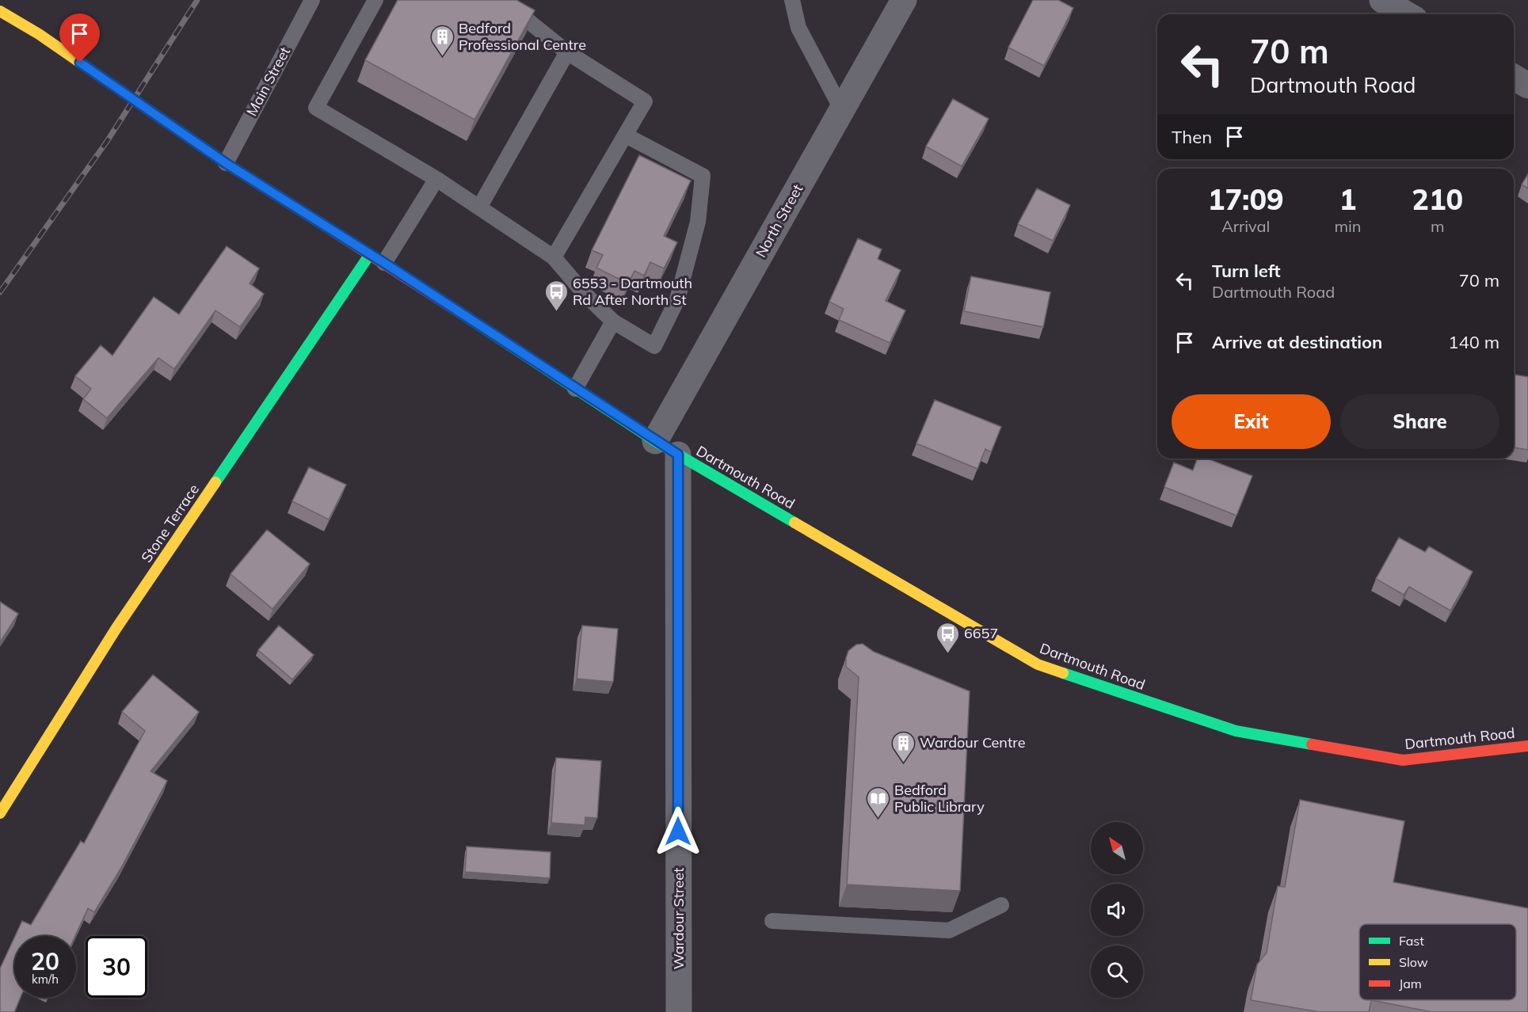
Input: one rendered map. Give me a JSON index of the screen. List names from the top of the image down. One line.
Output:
{"streets":{"main road":["Dartmouth Road","Stone Terrace"],"street":["North Street","Wardour Street"],"lane":["Main Street"]},"crossings":[["Main Street","Dartmouth Road"],["North Street","Dartmouth Road"],["Dartmouth Road","Stone Terrace"],["Dartmouth Road","Wardour Street"]],"places":{"building":["Bedford Professional Centre","Wardour Centre"],"bus stop":["6553 - Dartmouth Rd After North St","6657"],"library":["Bedford Public Library"]},"legend":["Fast","Slow","Jam"],"north":"top left","page":{"turn":["70 m","Dartmouth Road"],"then":"Then","eta":["17:09","Arrival","1","min","210","m"],"list":[{"name":"Turn left","note":"Dartmouth Road","value":"70 m"},{"name":"Arrive at destination","value":"140 m"}],"buttons":["Exit","Share"],"speed":"20 km/h","limit":"30"}}
